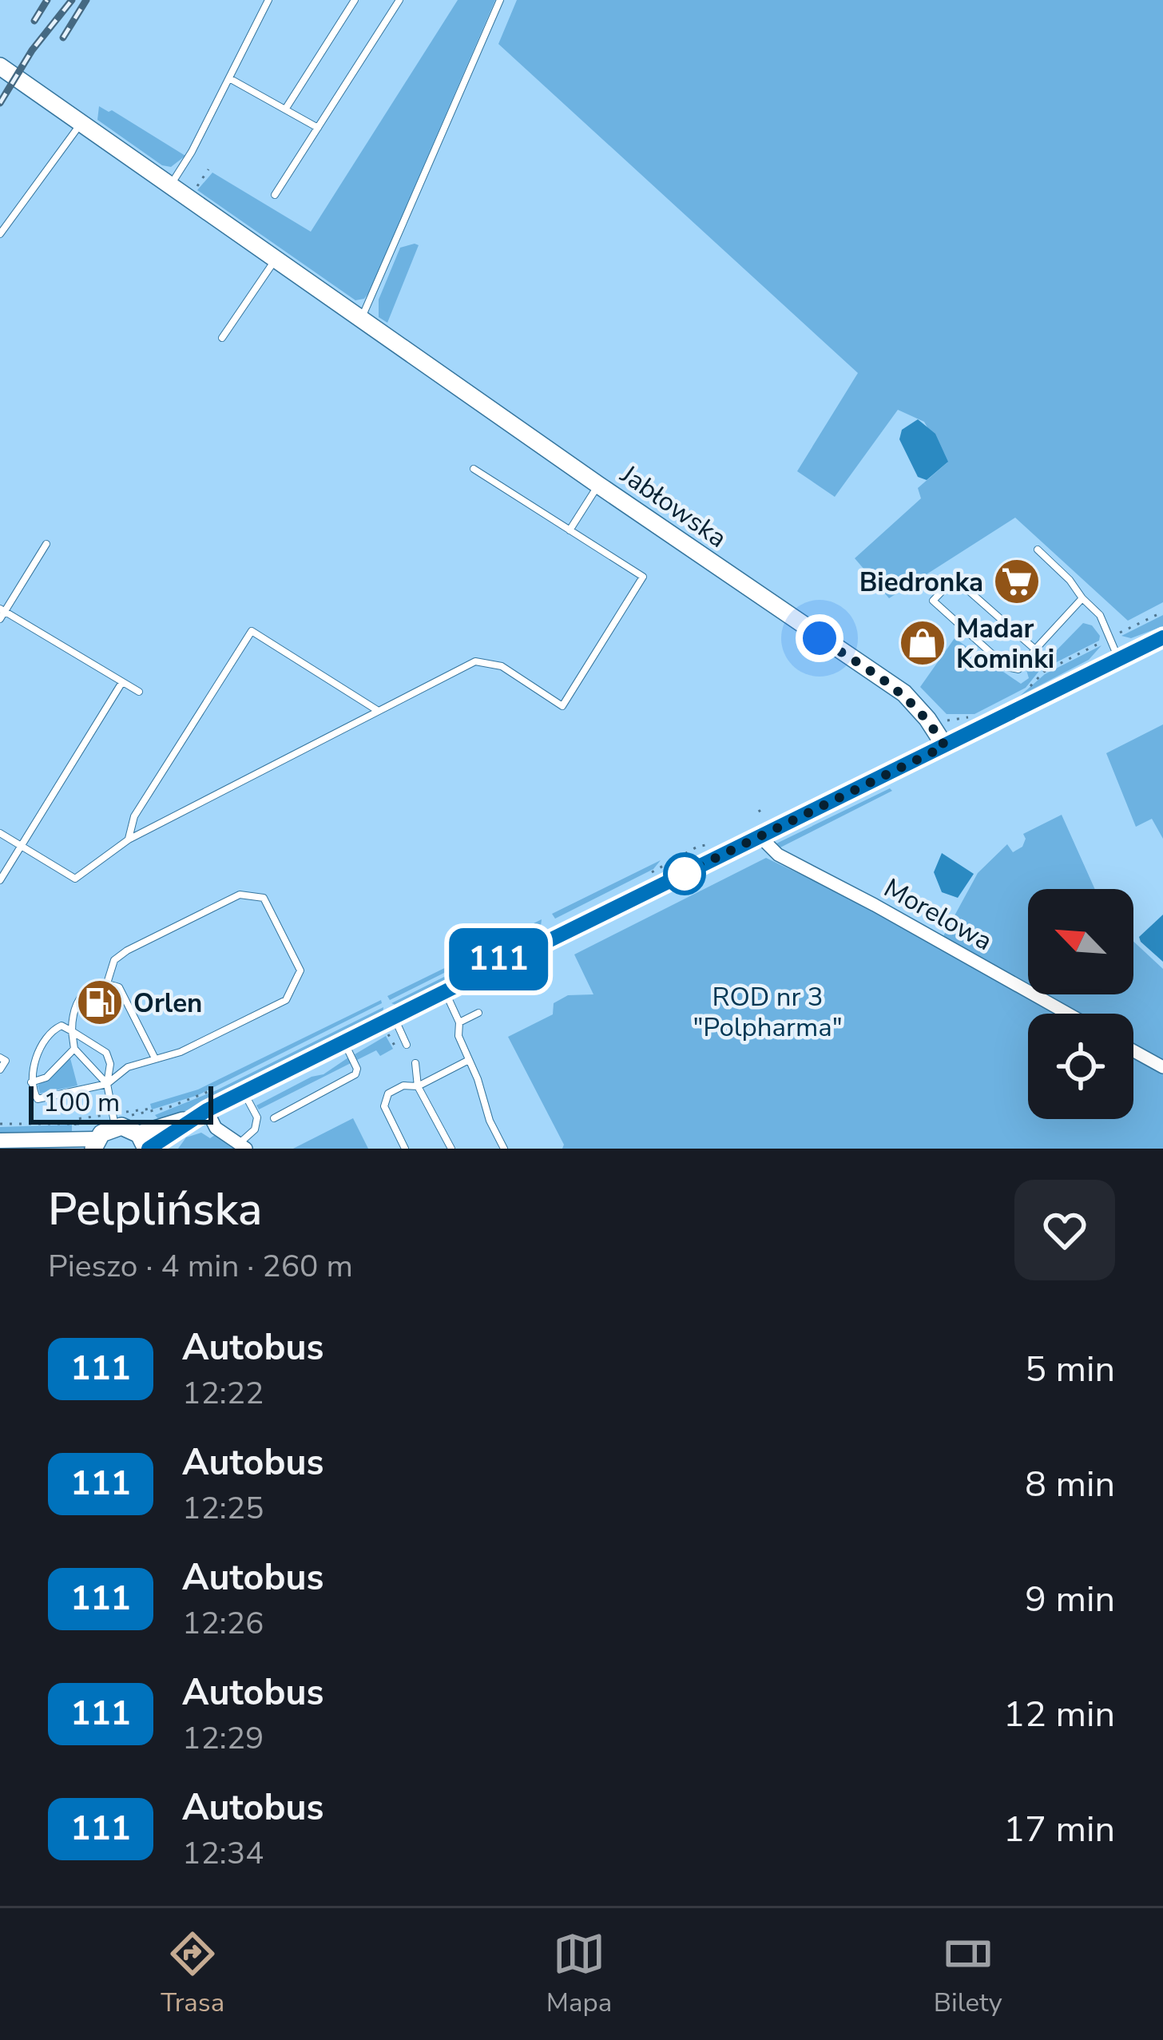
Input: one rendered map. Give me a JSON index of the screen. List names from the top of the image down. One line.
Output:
{"streets":{"main road":["Jabłowska"],"street":["Morelowa"]},"parks":["ROD nr 3 \"Polpharma\""],"places":{"supermarket":["Biedronka"],"shop":["Madar Kominki"],"fuel station":["Orlen"]},"lines":["bus line 111"],"scale_bar":"100 m","north":"top left","page":{"on_map":"111","scale":"100 m","heading":["Pelplińska","Pieszo · 4 min · 260 m"],"list":[{"mark":"111","name":"Autobus","note":"12:22","value":"5 min"},{"mark":"111","name":"Autobus","note":"12:25","value":"8 min"},{"mark":"111","name":"Autobus","note":"12:26","value":"9 min"},{"mark":"111","name":"Autobus","note":"12:29","value":"12 min"},{"mark":"111","name":"Autobus","note":"12:34","value":"17 min"}],"tabs":["Trasa","Mapa","Bilety"]}}
